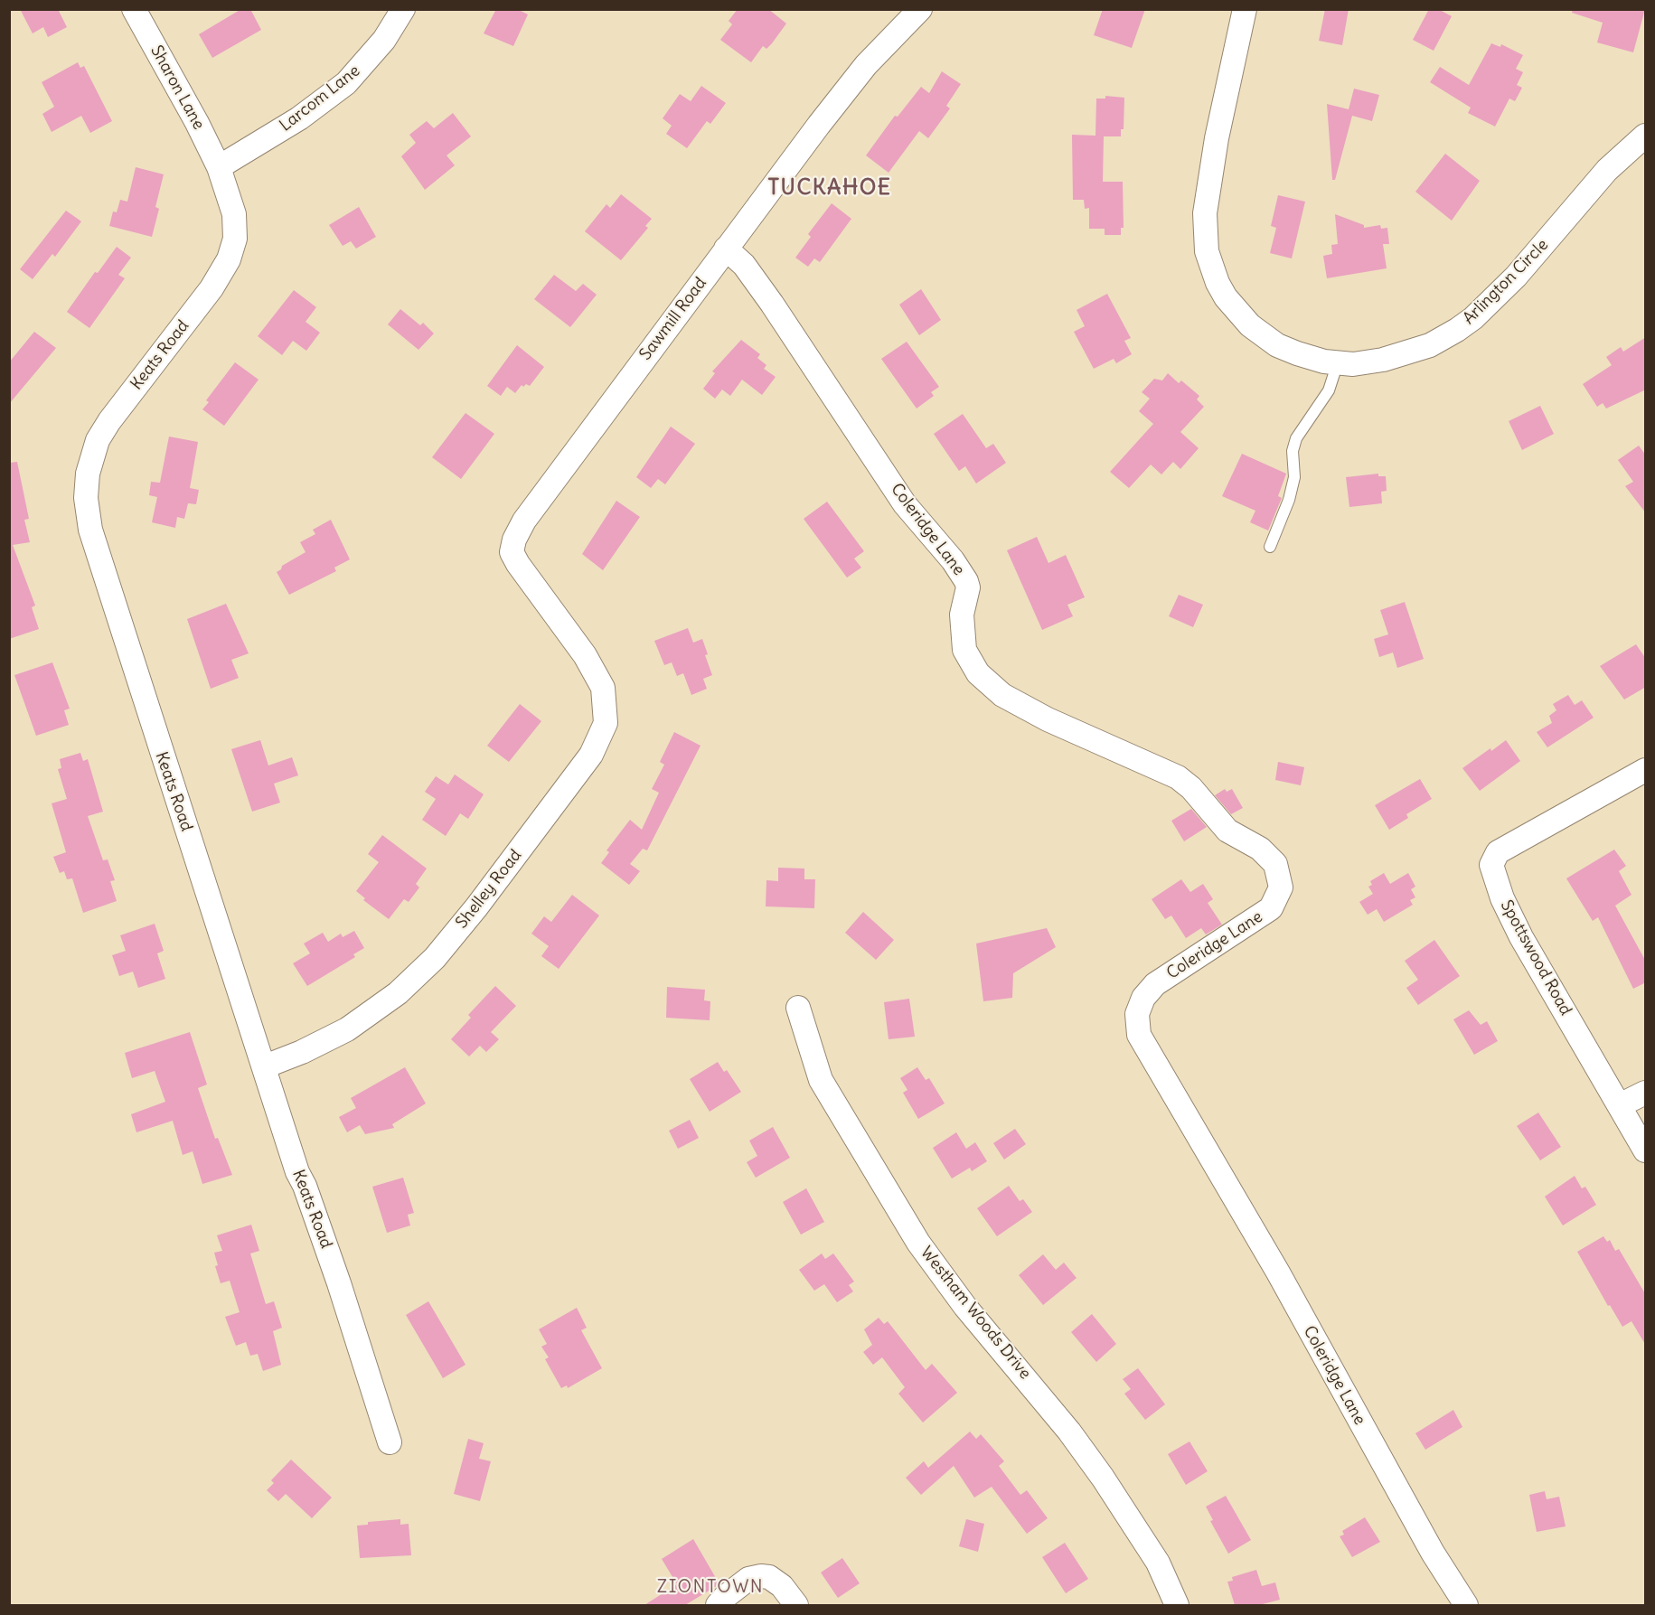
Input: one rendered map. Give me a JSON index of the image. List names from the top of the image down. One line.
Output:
{"streets":{"street":["Sharon Lane","Larcom Lane","Arlington Circle","Sawmill Road","Keats Road","Coleridge Lane","Shelley Road","Spottswood Road","Westham Woods Drive"]},"crossings":[["Sharon Lane","Larcom Lane"],["Sharon Lane","Keats Road"],["Larcom Lane","Keats Road"],["Sawmill Road","Coleridge Lane"],["Sawmill Road","Shelley Road"],["Keats Road","Shelley Road"]],"districts":["TUCKAHOE","ZIONTOWN"]}
